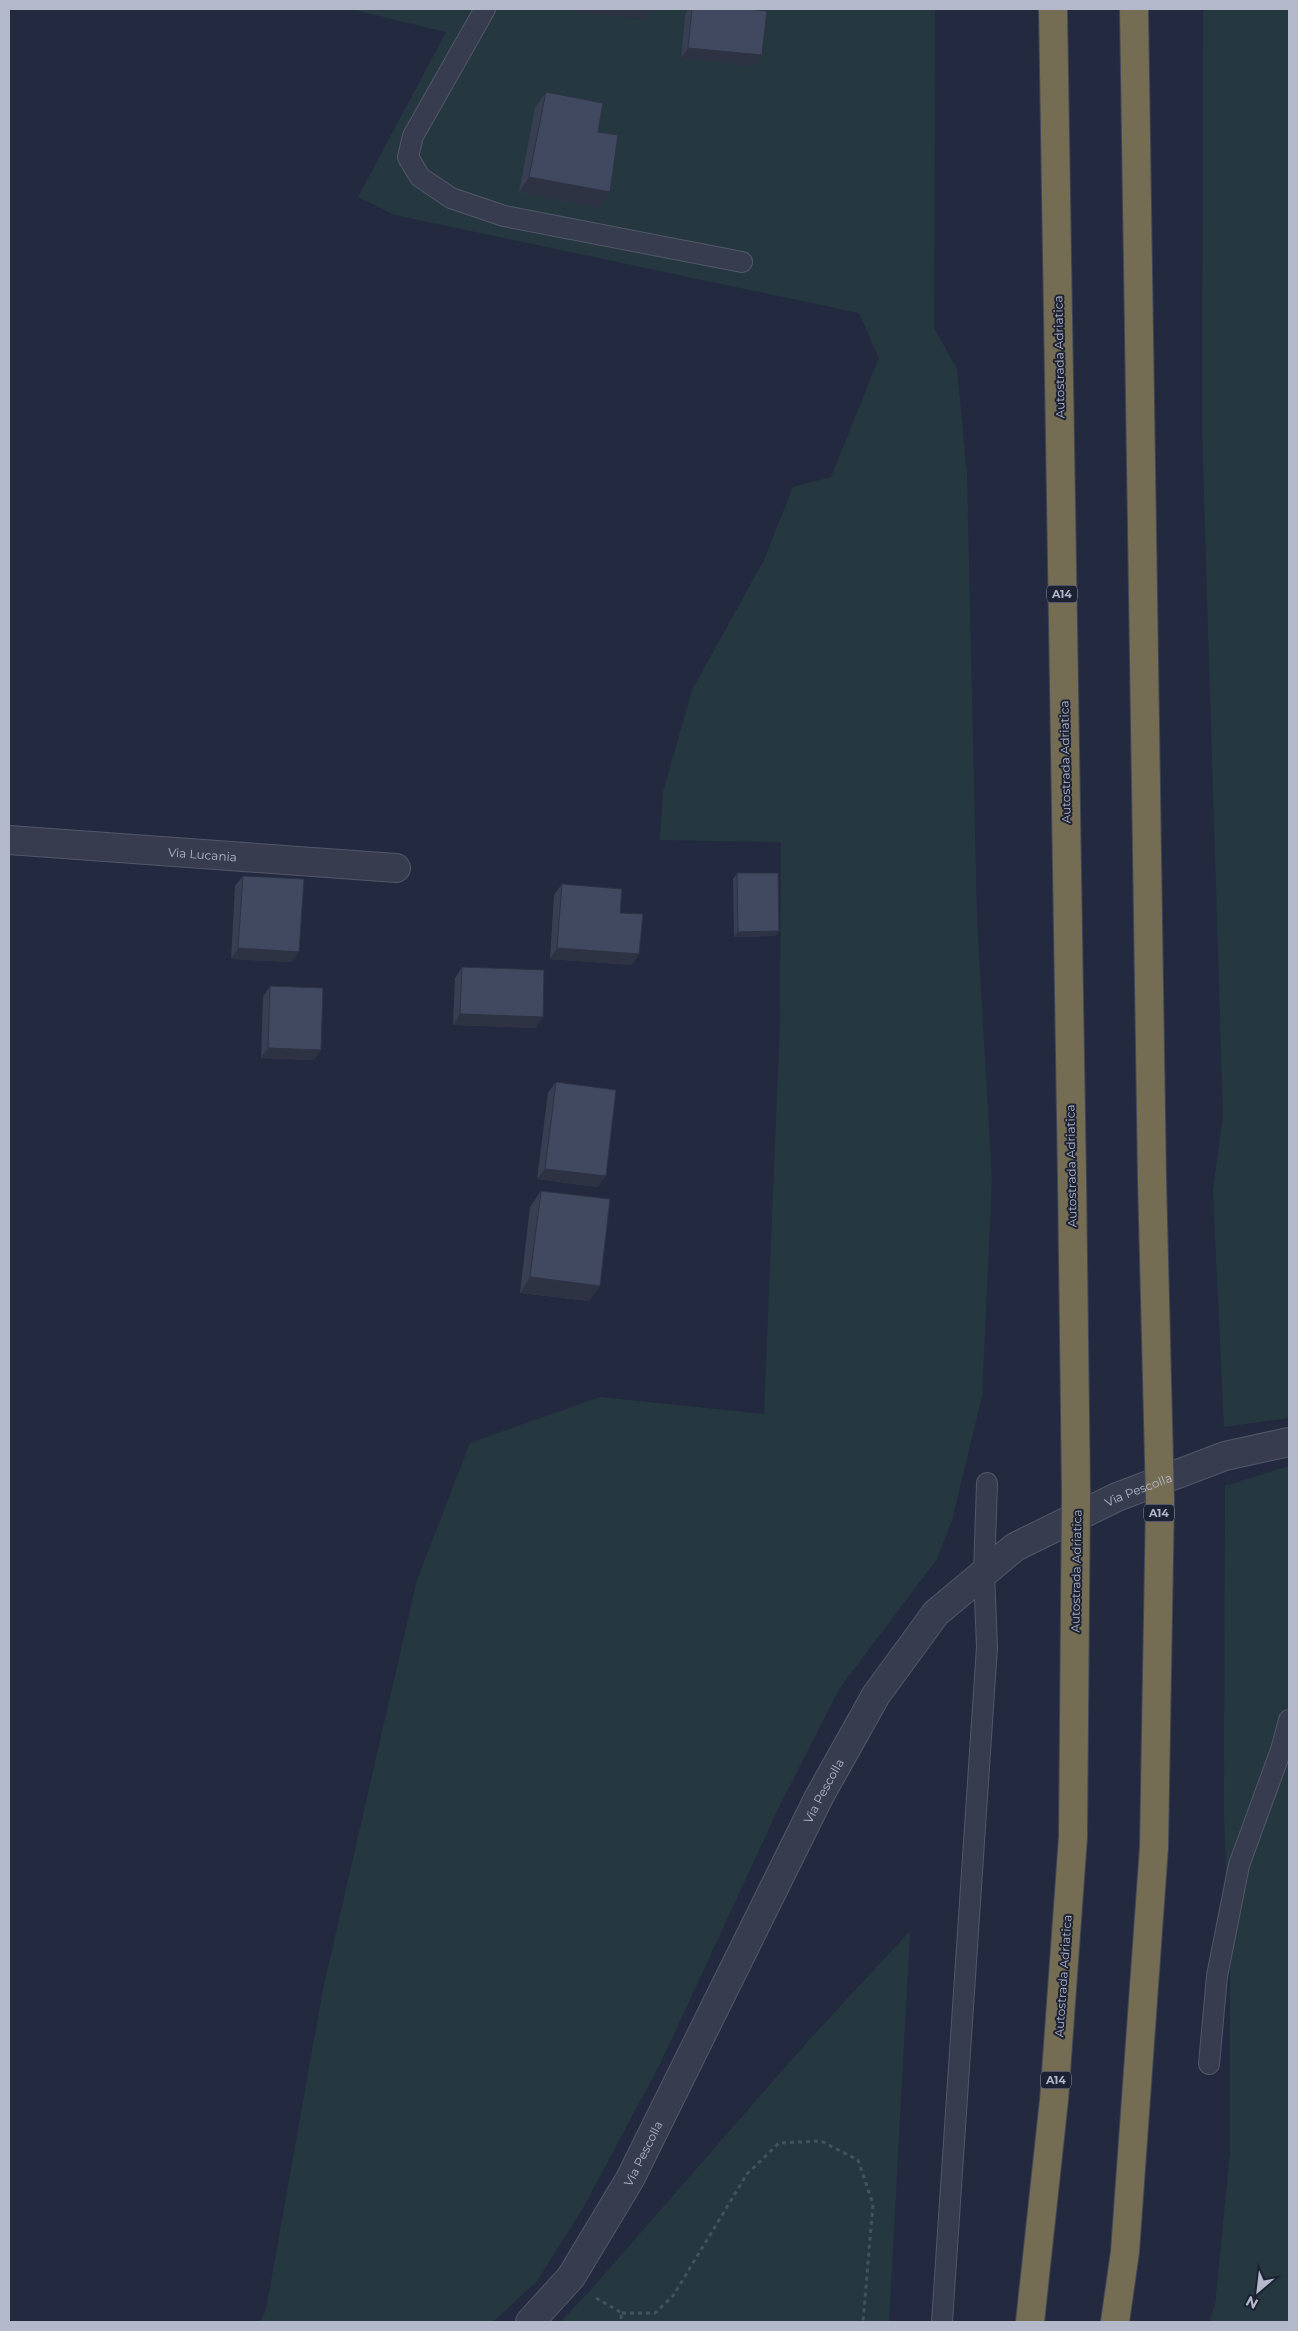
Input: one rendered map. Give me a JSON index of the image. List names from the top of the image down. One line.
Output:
{"streets":{"highway":["Autostrada Adriatica","A14"],"street":["Via Lucania","Via Pescolla"]},"north":"bottom left"}
